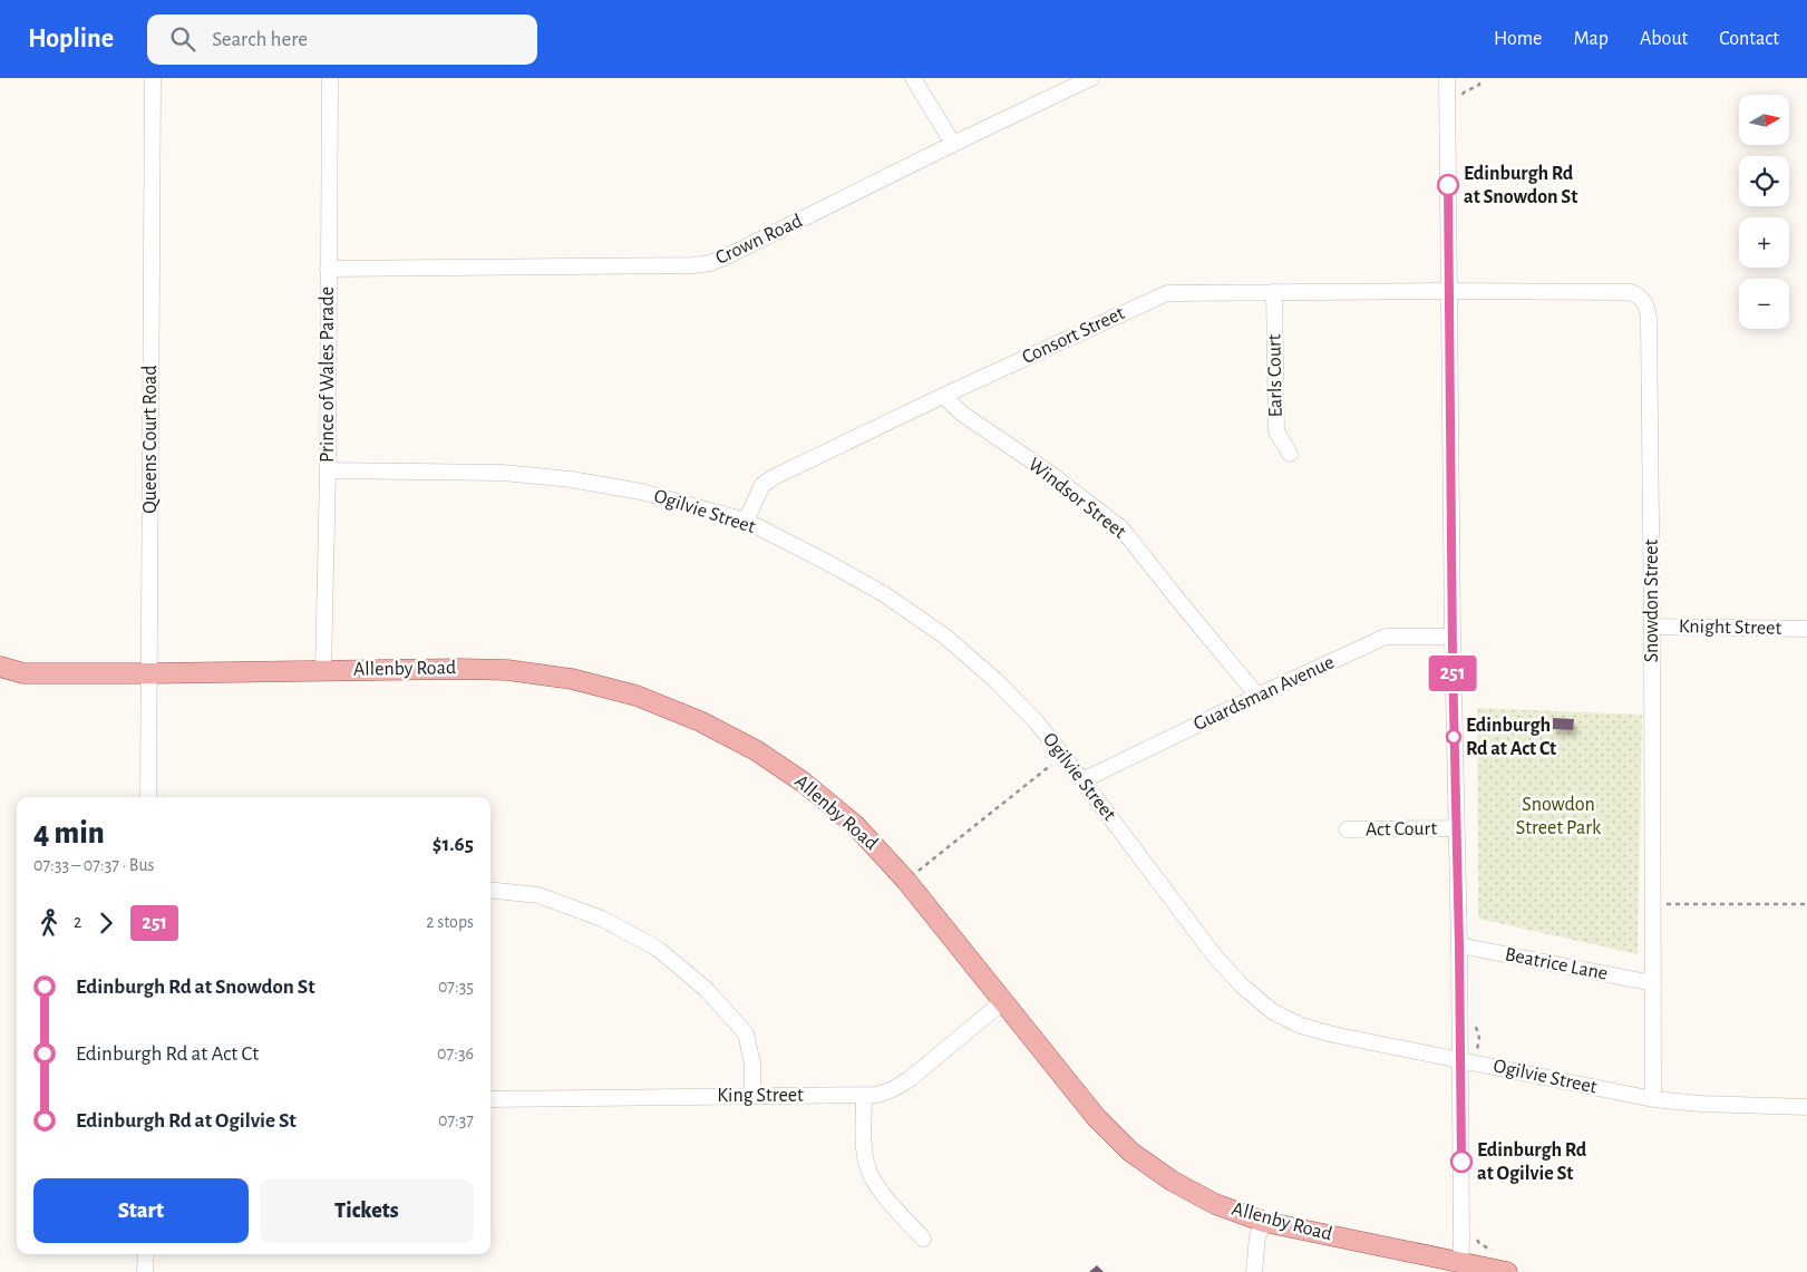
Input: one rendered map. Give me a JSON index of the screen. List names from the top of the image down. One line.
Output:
{"streets":{"main road":["Allenby Road"],"street":["Crown Road","Consort Street","Prince of Wales Parade","Earls Court","Queens Court Road","Windsor Street","Ogilvie Street","Snowdon Street","Knight Street","Guardsman Avenue","Act Court","Beatrice Lane","King Street"]},"crossings":[["Crown Road","Prince of Wales Parade"],["Consort Street","Earls Court"],["Consort Street","Windsor Street"],["Consort Street","Ogilvie Street"],["Consort Street","Snowdon Street"],["Prince of Wales Parade","Ogilvie Street"],["Prince of Wales Parade","Allenby Road"],["Queens Court Road","Allenby Road"],["Windsor Street","Guardsman Avenue"],["Ogilvie Street","Snowdon Street"],["Ogilvie Street","Guardsman Avenue"],["Snowdon Street","Knight Street"],["Snowdon Street","Beatrice Lane"],["Allenby Road","King Street"]],"parks":["Snowdon Street Park"],"places":["Edinburgh Rd at Snowdon St","Edinburgh Rd at Act Ct","Edinburgh Rd at Ogilvie St"],"lines":["bus line 251"],"north":"right","page":{"header":"Hopline","search":"Search here","nav":["Home","Map","About","Contact"],"on_map":"251","map_buttons":["+","−"],"heading":["4 min","07:33 – 07:37 · Bus","$1.65"],"legs":["2","251","2 stops"],"list":[{"name":"Edinburgh Rd at Snowdon St","value":"07:35"},{"name":"Edinburgh Rd at Act Ct","value":"07:36"},{"name":"Edinburgh Rd at Ogilvie St","value":"07:37"}],"buttons":["Start","Tickets"]}}
